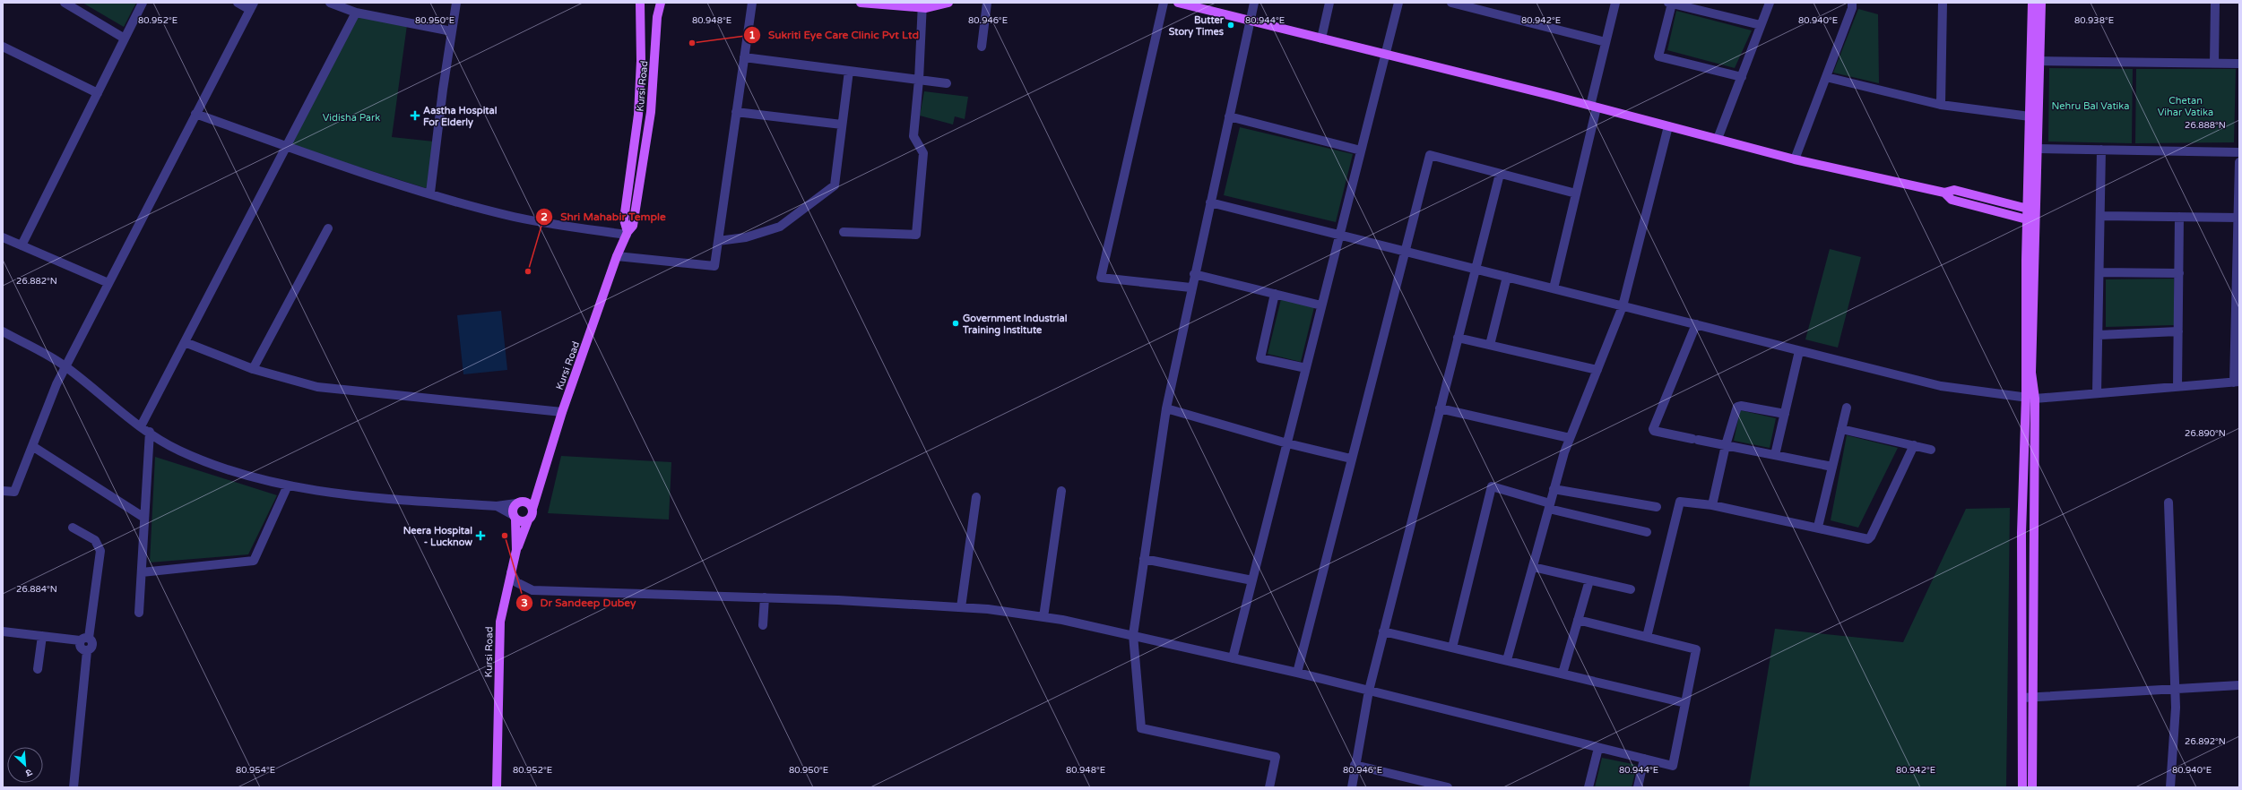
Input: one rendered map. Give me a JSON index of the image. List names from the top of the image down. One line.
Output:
{"streets":{"main road":["Kursi Road"]},"parks":["Chetan Vihar Vatika","Nehru Bal Vatika","Vidisha Park"],"places":{"other":["Butter Story Times","Sukriti Eye Care Clinic Pvt Ltd","Shri Mahabir Temple","Government Industrial Training Institute","Dr Sandeep Dubey"],"health":["Aastha Hospital For Elderly","Neera Hospital - Lucknow"]},"north":"bottom right","coordinates":["80.952°E","80.950°E","80.948°E","80.946°E","80.944°E","80.942°E","80.940°E","80.938°E","26.888°N","26.882°N","26.890°N","26.884°N","26.892°N","80.954°E"]}
